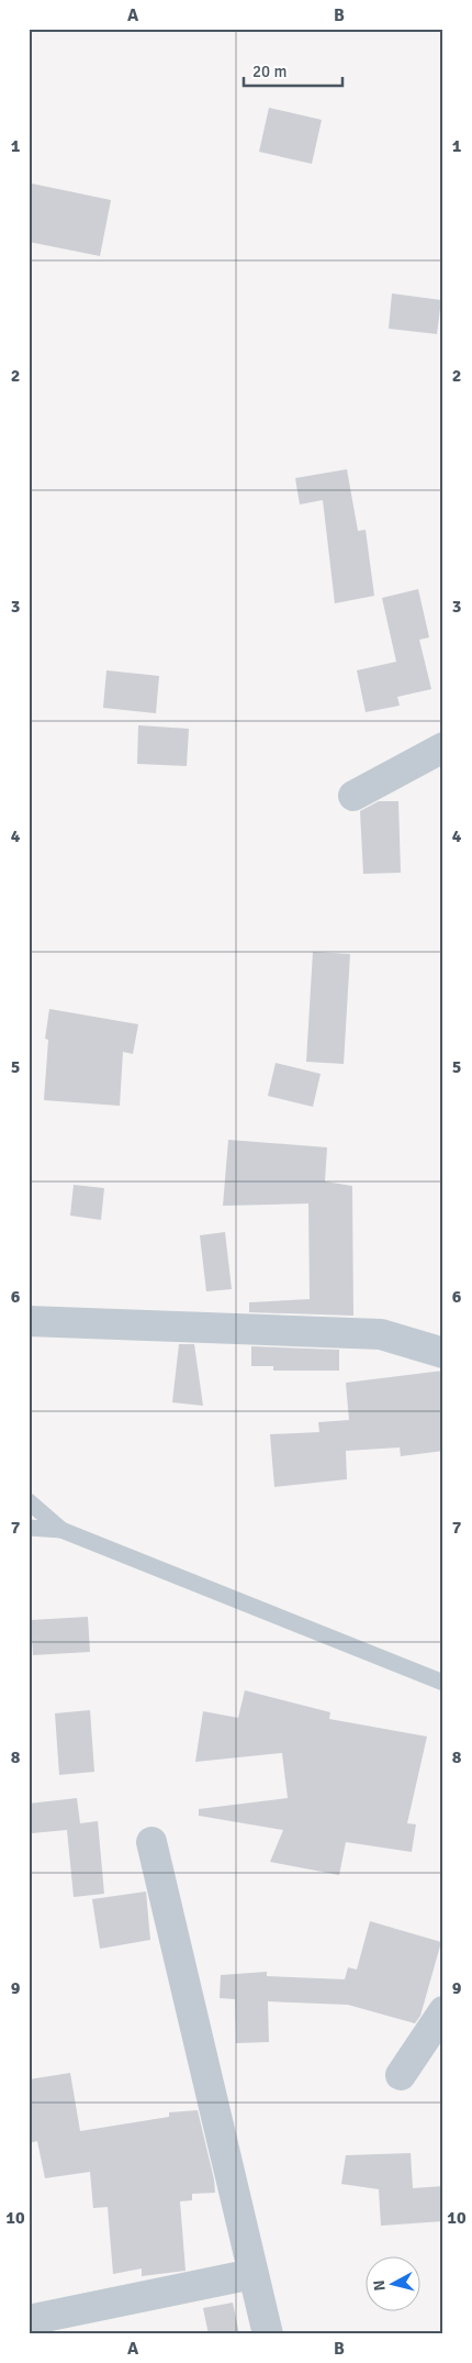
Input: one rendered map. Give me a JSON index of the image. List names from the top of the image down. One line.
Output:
{"scale_bar":"20 m","north":"left","grid":{"columns":["A","B"],"rows":["1","2","3","4","5","6","7","8","9","10"]}}
